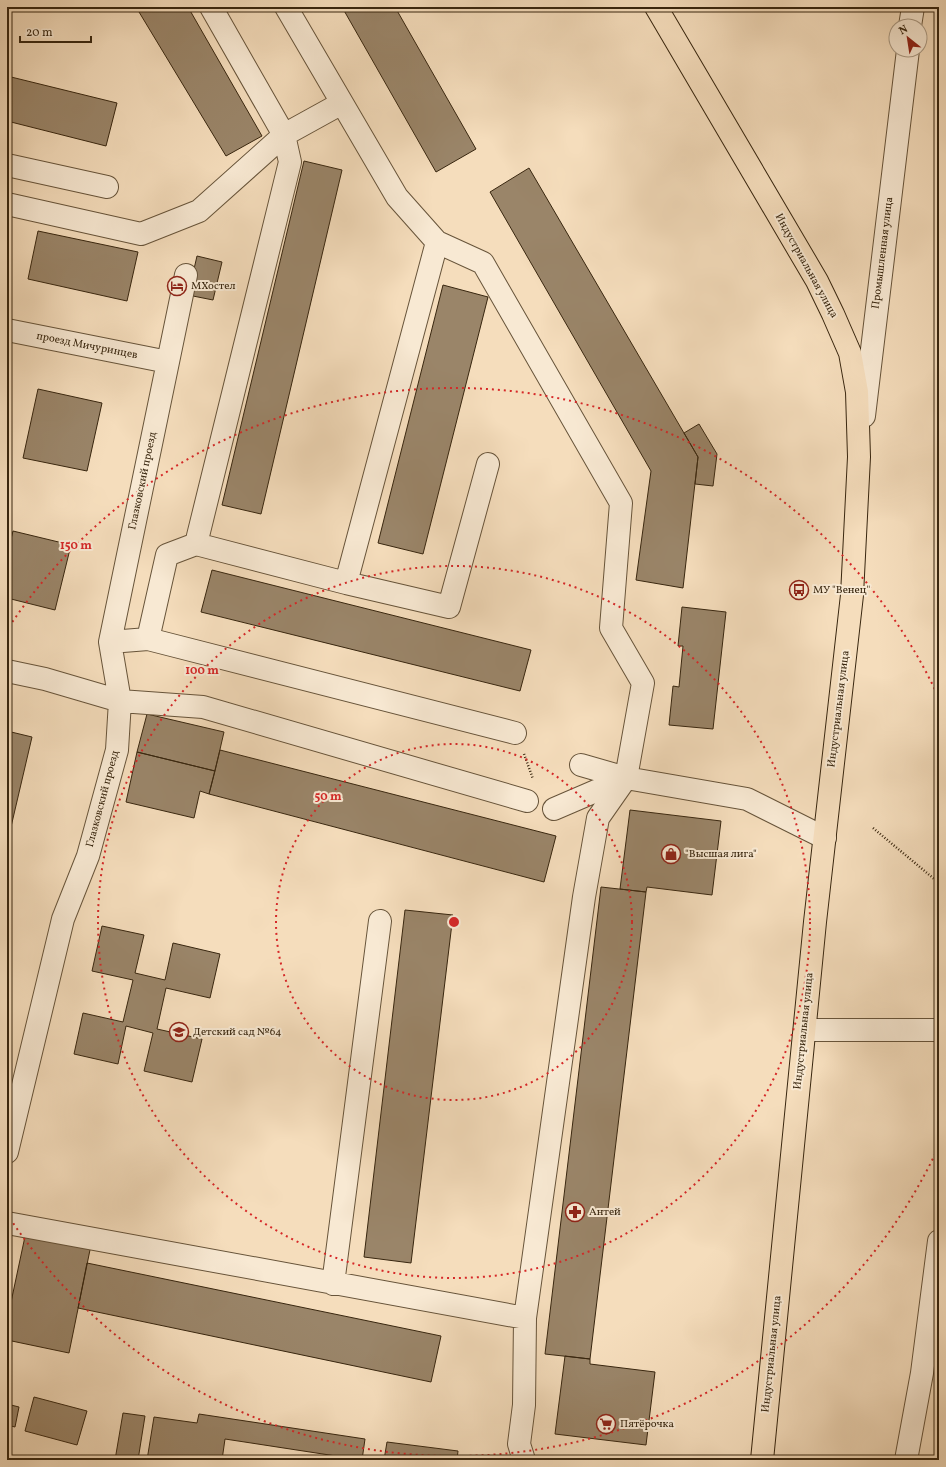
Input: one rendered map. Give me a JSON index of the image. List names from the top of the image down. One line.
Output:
{"streets":{"highway":["Индустриальная улица"],"street":["Промышленная улица","проезд Мичуринцев","Глазковский проезд"]},"crossings":[["Промышленная улица","Индустриальная улица"],["проезд Мичуринцев","Глазковский проезд"]],"places":{"hotel":["МХостел"],"bus stop":["МУ \"Венец\""],"shop":["\"Высшая лига\""],"school or university":["Детский сад №64"],"pharmacy":["Антей"],"supermarket":["Пятёрочка"]},"scale_bar":"20 m","north":"top left","rings":["150 m","100 m","50 m"]}
